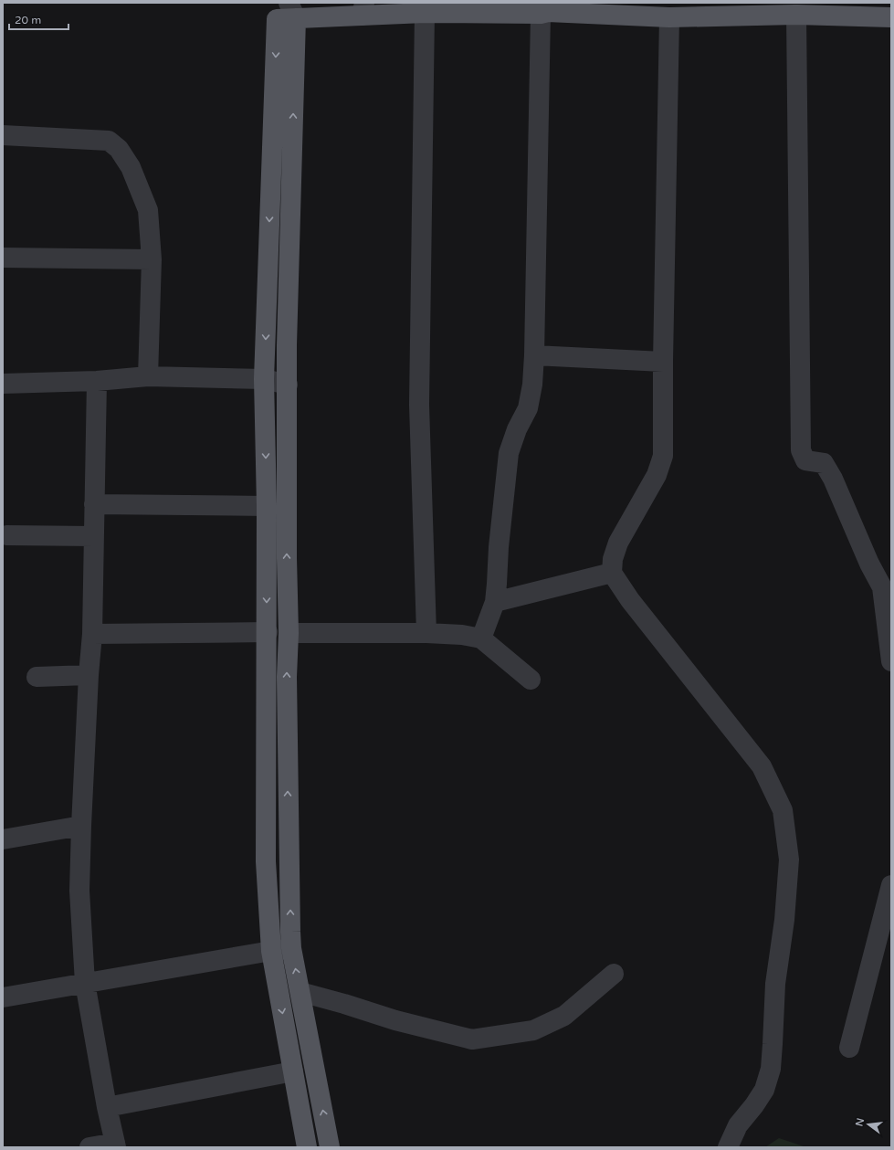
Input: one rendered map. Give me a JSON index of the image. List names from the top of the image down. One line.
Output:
{"scale_bar":"20 m","north":"left"}
